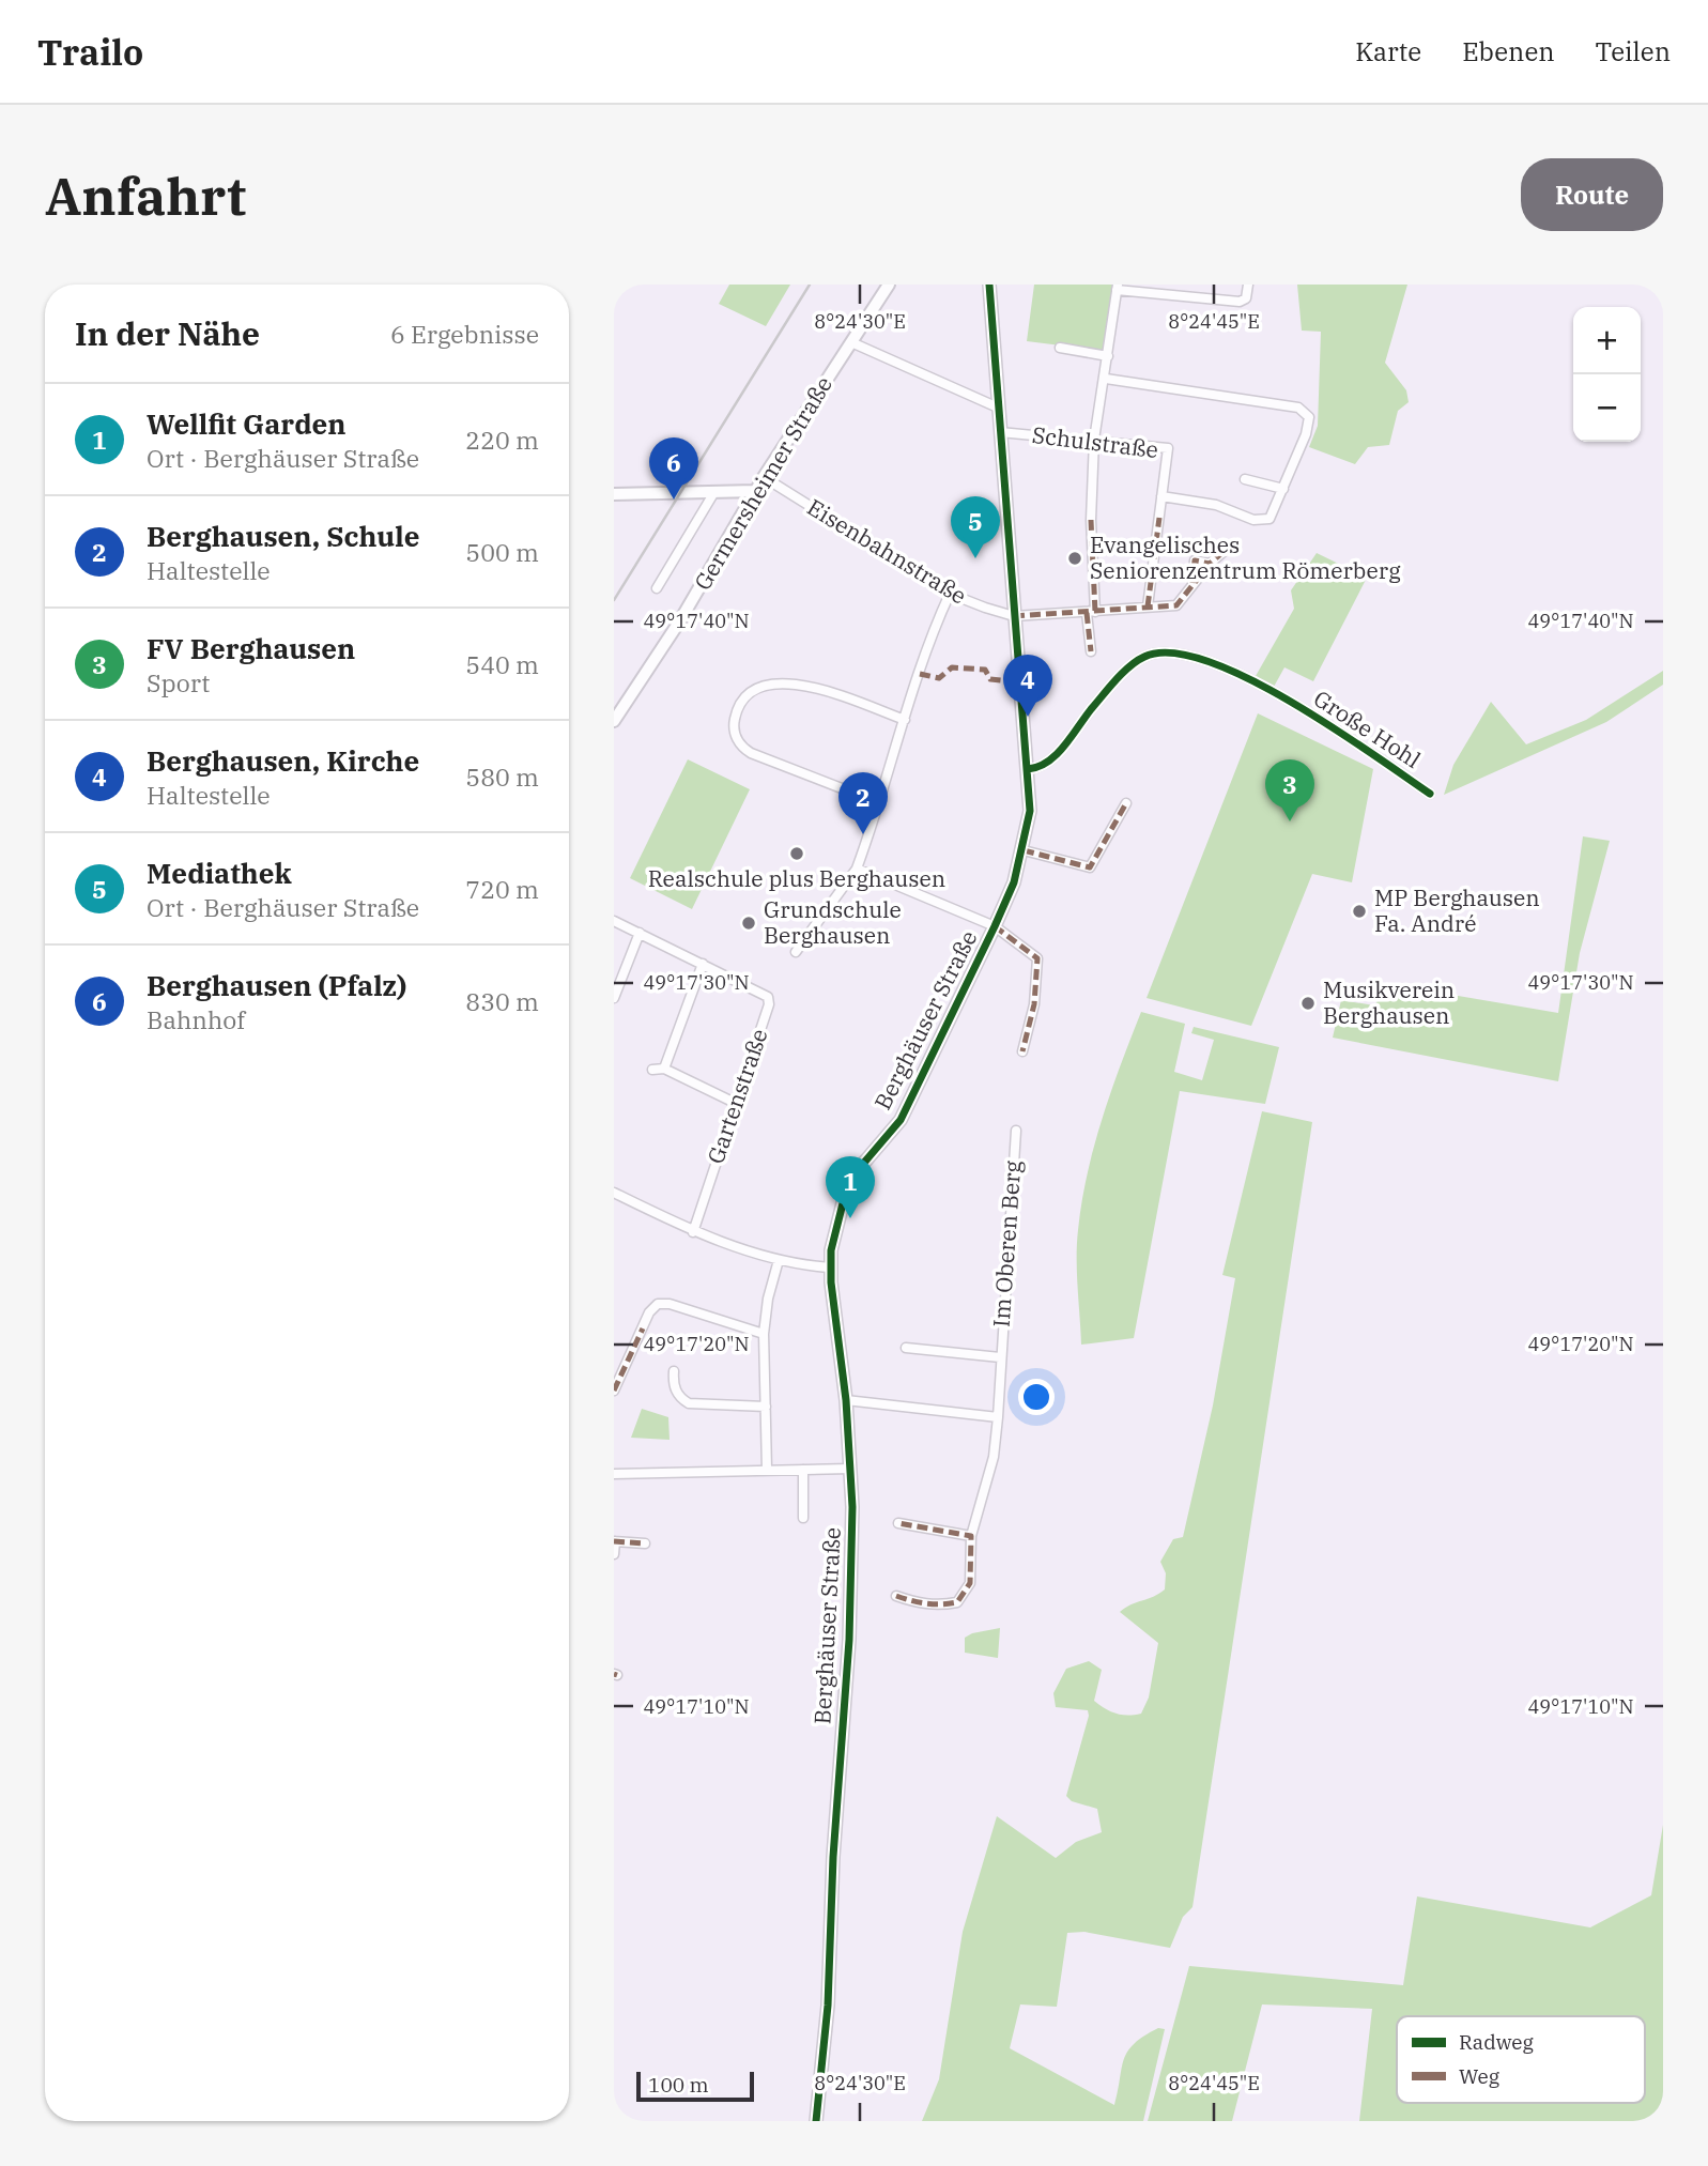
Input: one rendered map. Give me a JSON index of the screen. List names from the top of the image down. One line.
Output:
{"streets":{"street":["Schulstraße","Germersheimer Straße","Eisenbahnstraße","Große Hohl","Berghäuser Straße","Gartenstraße","Im Oberen Berg"]},"crossings":[["Schulstraße","Berghäuser Straße"],["Germersheimer Straße","Eisenbahnstraße"],["Eisenbahnstraße","Berghäuser Straße"],["Große Hohl","Berghäuser Straße"]],"places":["Evangelisches Seniorenzentrum Römerberg","Realschule plus Berghausen","MP Berghausen Fa. André","Grundschule Berghausen","Musikverein Berghausen"],"legend":["Radweg","Weg"],"scale_bar":"100 m","page":{"header":"Trailo","nav":["Karte","Ebenen","Teilen"],"buttons":"Route","title":"Anfahrt","heading":["In der Nähe","6 Ergebnisse"],"map_buttons":["+","−"],"list":[{"mark":"1","name":"Wellfit Garden","note":"Ort · Berghäuser Straße","value":"220 m"},{"mark":"2","name":"Berghausen, Schule","note":"Haltestelle","value":"500 m"},{"mark":"3","name":"FV Berghausen","note":"Sport","value":"540 m"},{"mark":"4","name":"Berghausen, Kirche","note":"Haltestelle","value":"580 m"},{"mark":"5","name":"Mediathek","note":"Ort · Berghäuser Straße","value":"720 m"},{"mark":"6","name":"Berghausen (Pfalz)","note":"Bahnhof","value":"830 m"}],"pins":["6","5","4","3","2","1"],"scale":"100 m"},"coordinates":["8°24'30\"E","8°24'45\"E","49°17'40\"N","49°17'30\"N","49°17'20\"N","49°17'10\"N"]}
